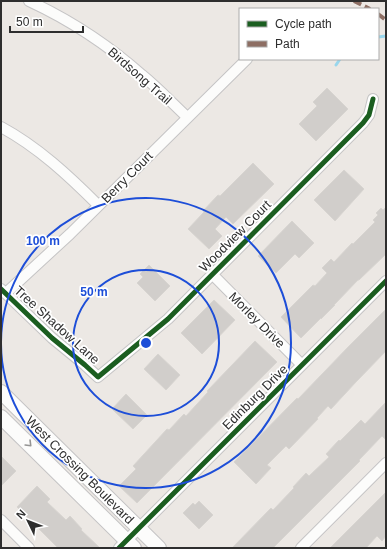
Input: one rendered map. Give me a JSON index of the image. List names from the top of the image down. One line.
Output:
{"streets":{"street":["Birdsong Trail","Berry Court","Woodview Court","Morley Drive","Tree Shadow Lane","Edinburg Drive","West Crossing Boulevard"]},"crossings":[["Birdsong Trail","Berry Court"],["Berry Court","Tree Shadow Lane"],["Woodview Court","Morley Drive"],["Woodview Court","Tree Shadow Lane"],["Morley Drive","Edinburg Drive"],["Edinburg Drive","West Crossing Boulevard"]],"legend":["Cycle path","Path"],"scale_bar":"50 m","north":"top left","rings":["100 m","50 m"]}
